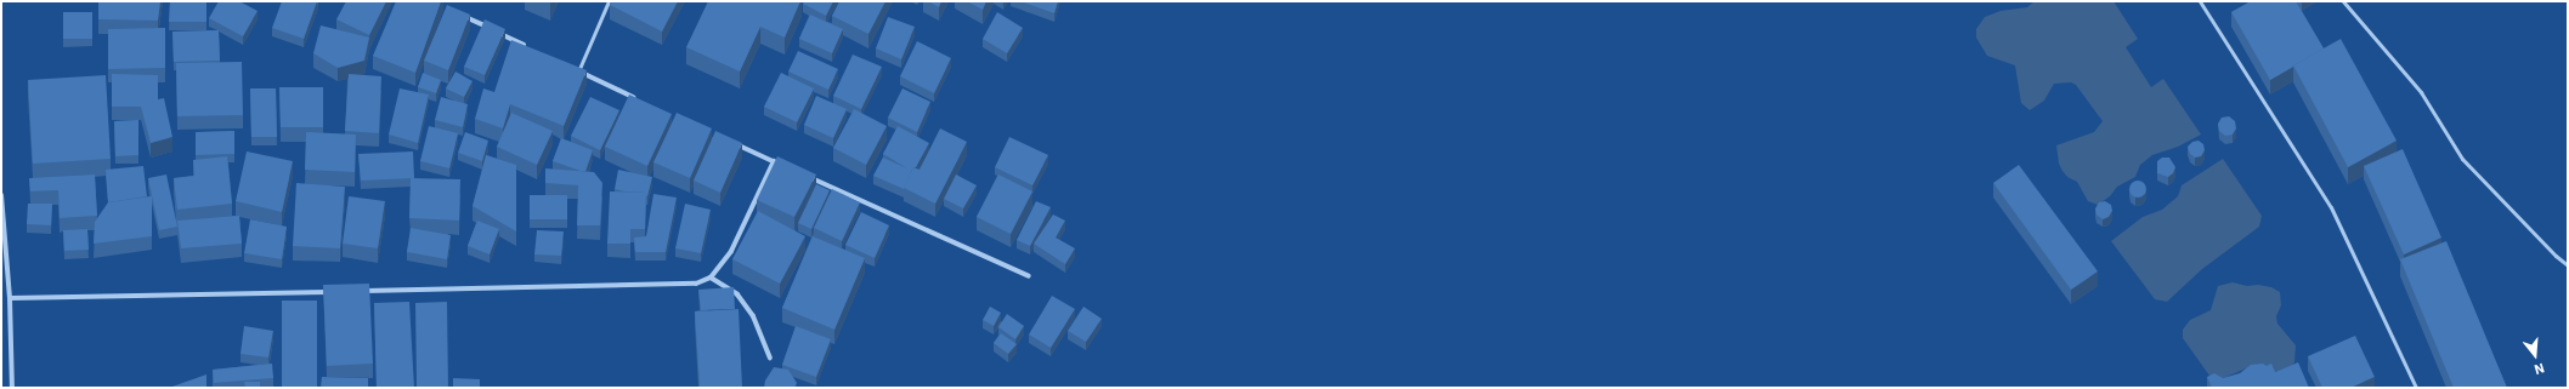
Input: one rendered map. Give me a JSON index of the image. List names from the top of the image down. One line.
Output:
{"north":"bottom"}
